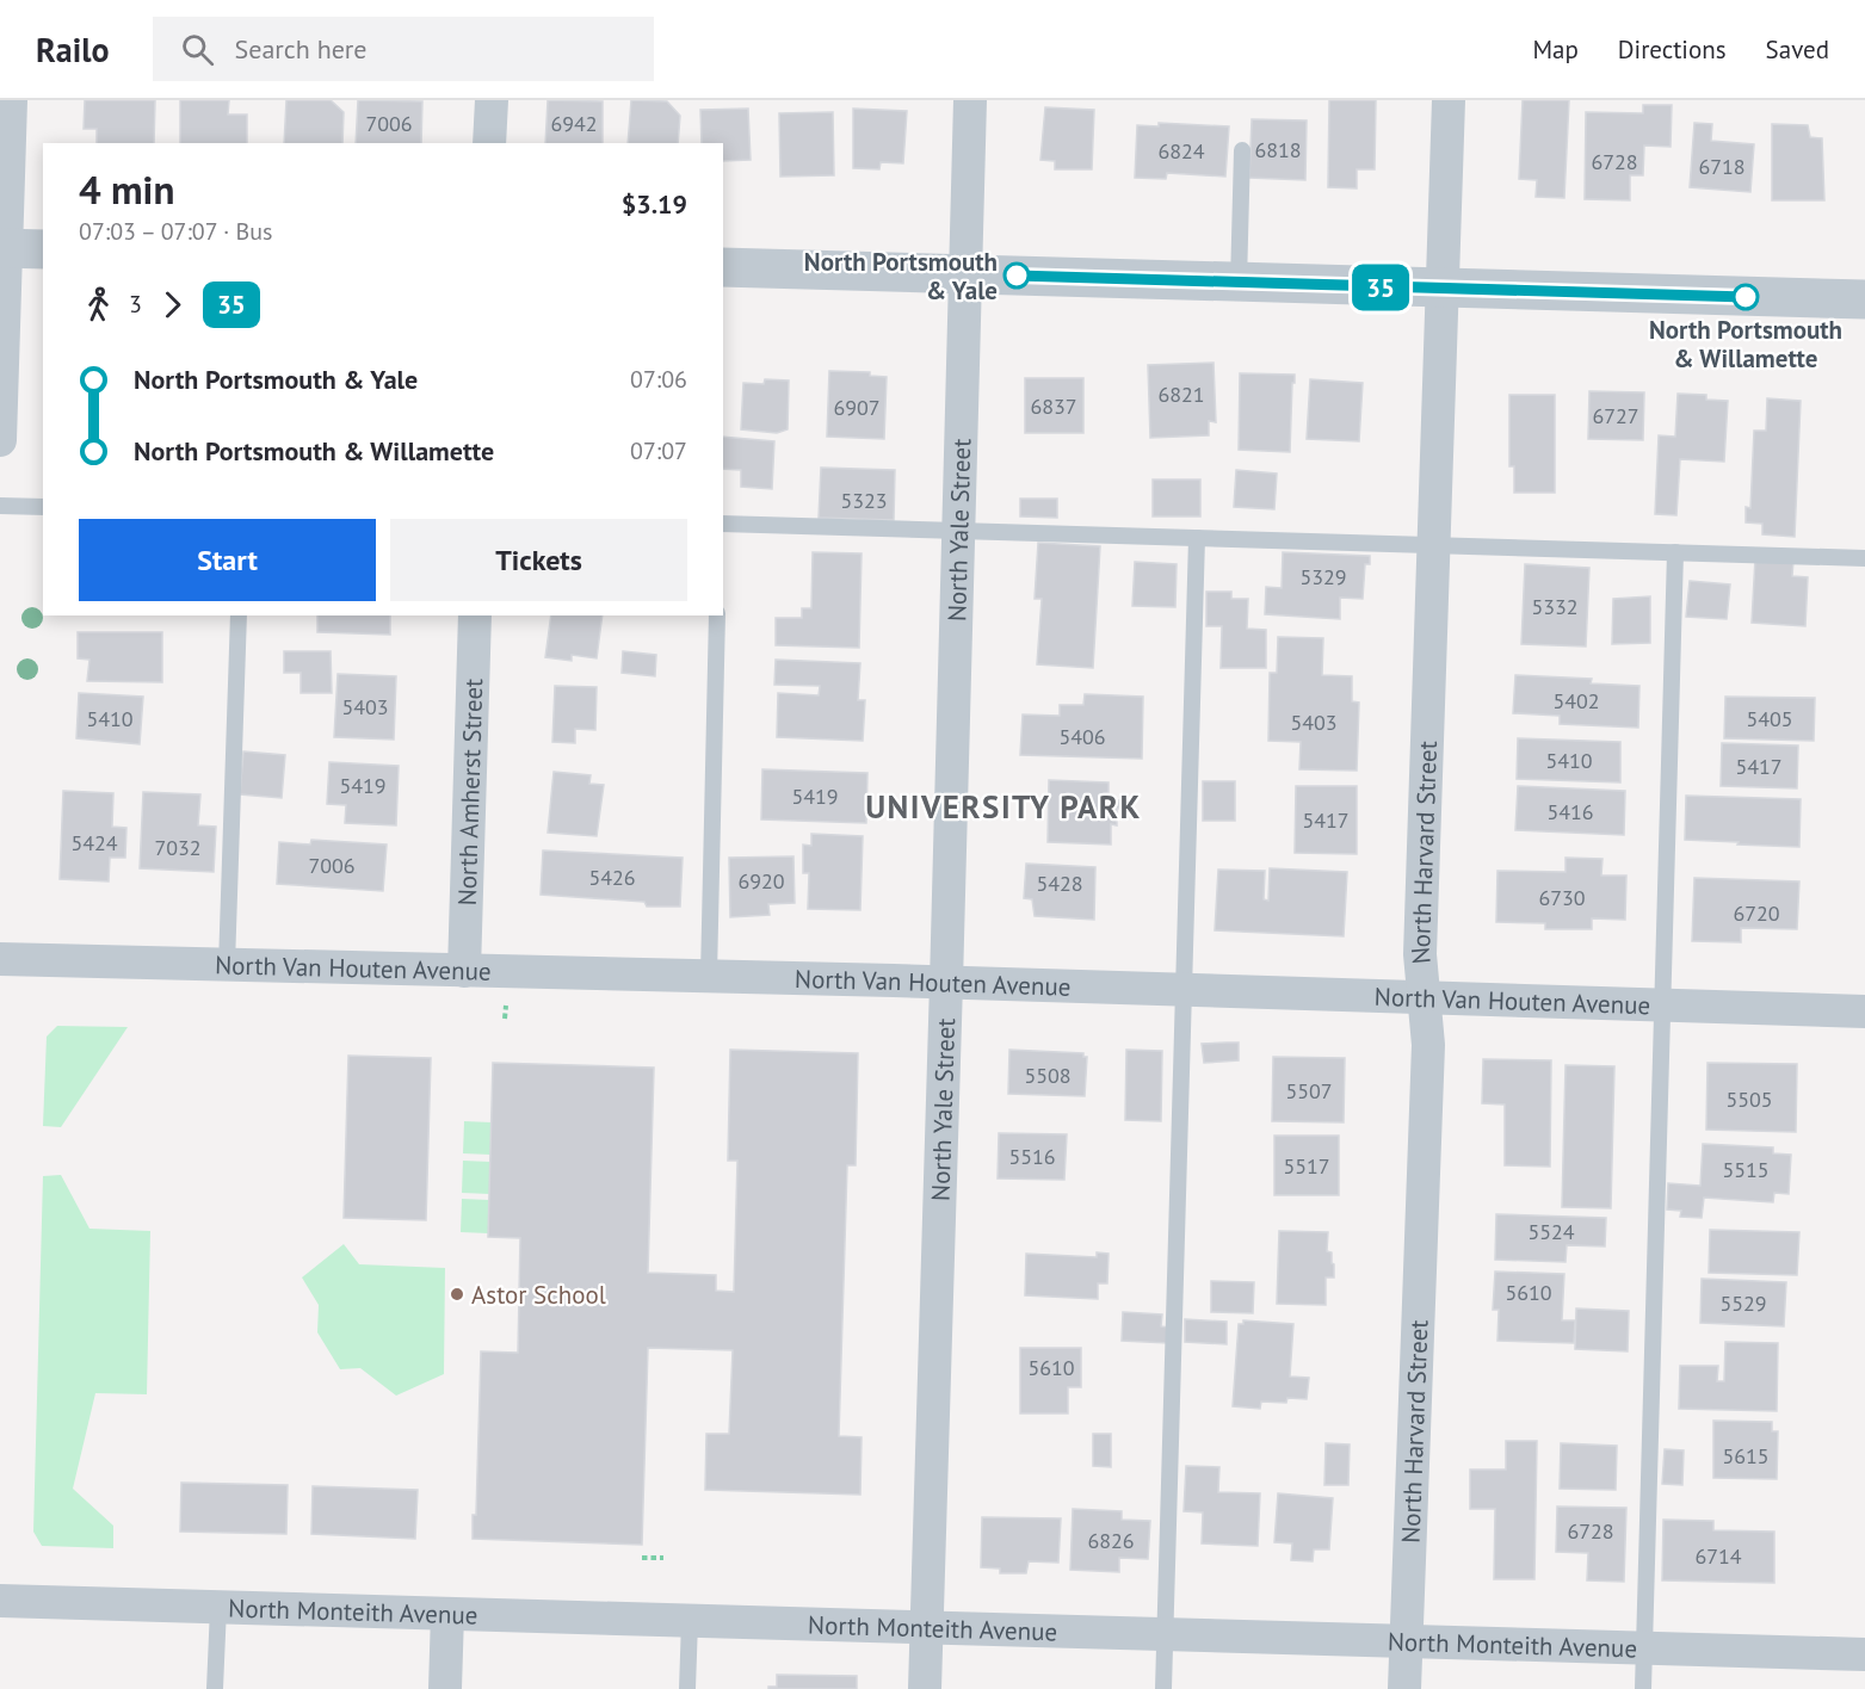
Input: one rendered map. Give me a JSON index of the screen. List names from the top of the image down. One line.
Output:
{"streets":{"street":["North Yale Street","North Amherst Street","North Harvard Street","North Van Houten Avenue","North Monteith Avenue"]},"crossings":[["North Yale Street","North Van Houten Avenue"],["North Yale Street","North Monteith Avenue"],["North Amherst Street","North Van Houten Avenue"],["North Harvard Street","North Van Houten Avenue"],["North Harvard Street","North Monteith Avenue"]],"districts":["UNIVERSITY PARK"],"places":["North Portsmouth & Yale","North Portsmouth & Willamette","Astor School"],"lines":["bus line 35"],"house_numbers":["7006","6942","6818","6824","6728","6718","6821","6837","6907","6727","5323","5329","5332","5402","5403","5410","5405","5403","5406","5410","5417","5419","5419","5416","5417","5424","7032","7006","5426","6920","5428","6730","6720","5508","5507","5505","5516","5517","5515","5524","5610","5529","5610","5615","6728","6826","6714"],"page":{"header":"Railo","search":"Search here","nav":["Map","Directions","Saved"],"on_map":"35","heading":["4 min","07:03 – 07:07 · Bus","$3.19"],"legs":["3","35"],"list":[{"name":"North Portsmouth & Yale","value":"07:06"},{"name":"North Portsmouth & Willamette","value":"07:07"}],"buttons":["Start","Tickets"]}}
